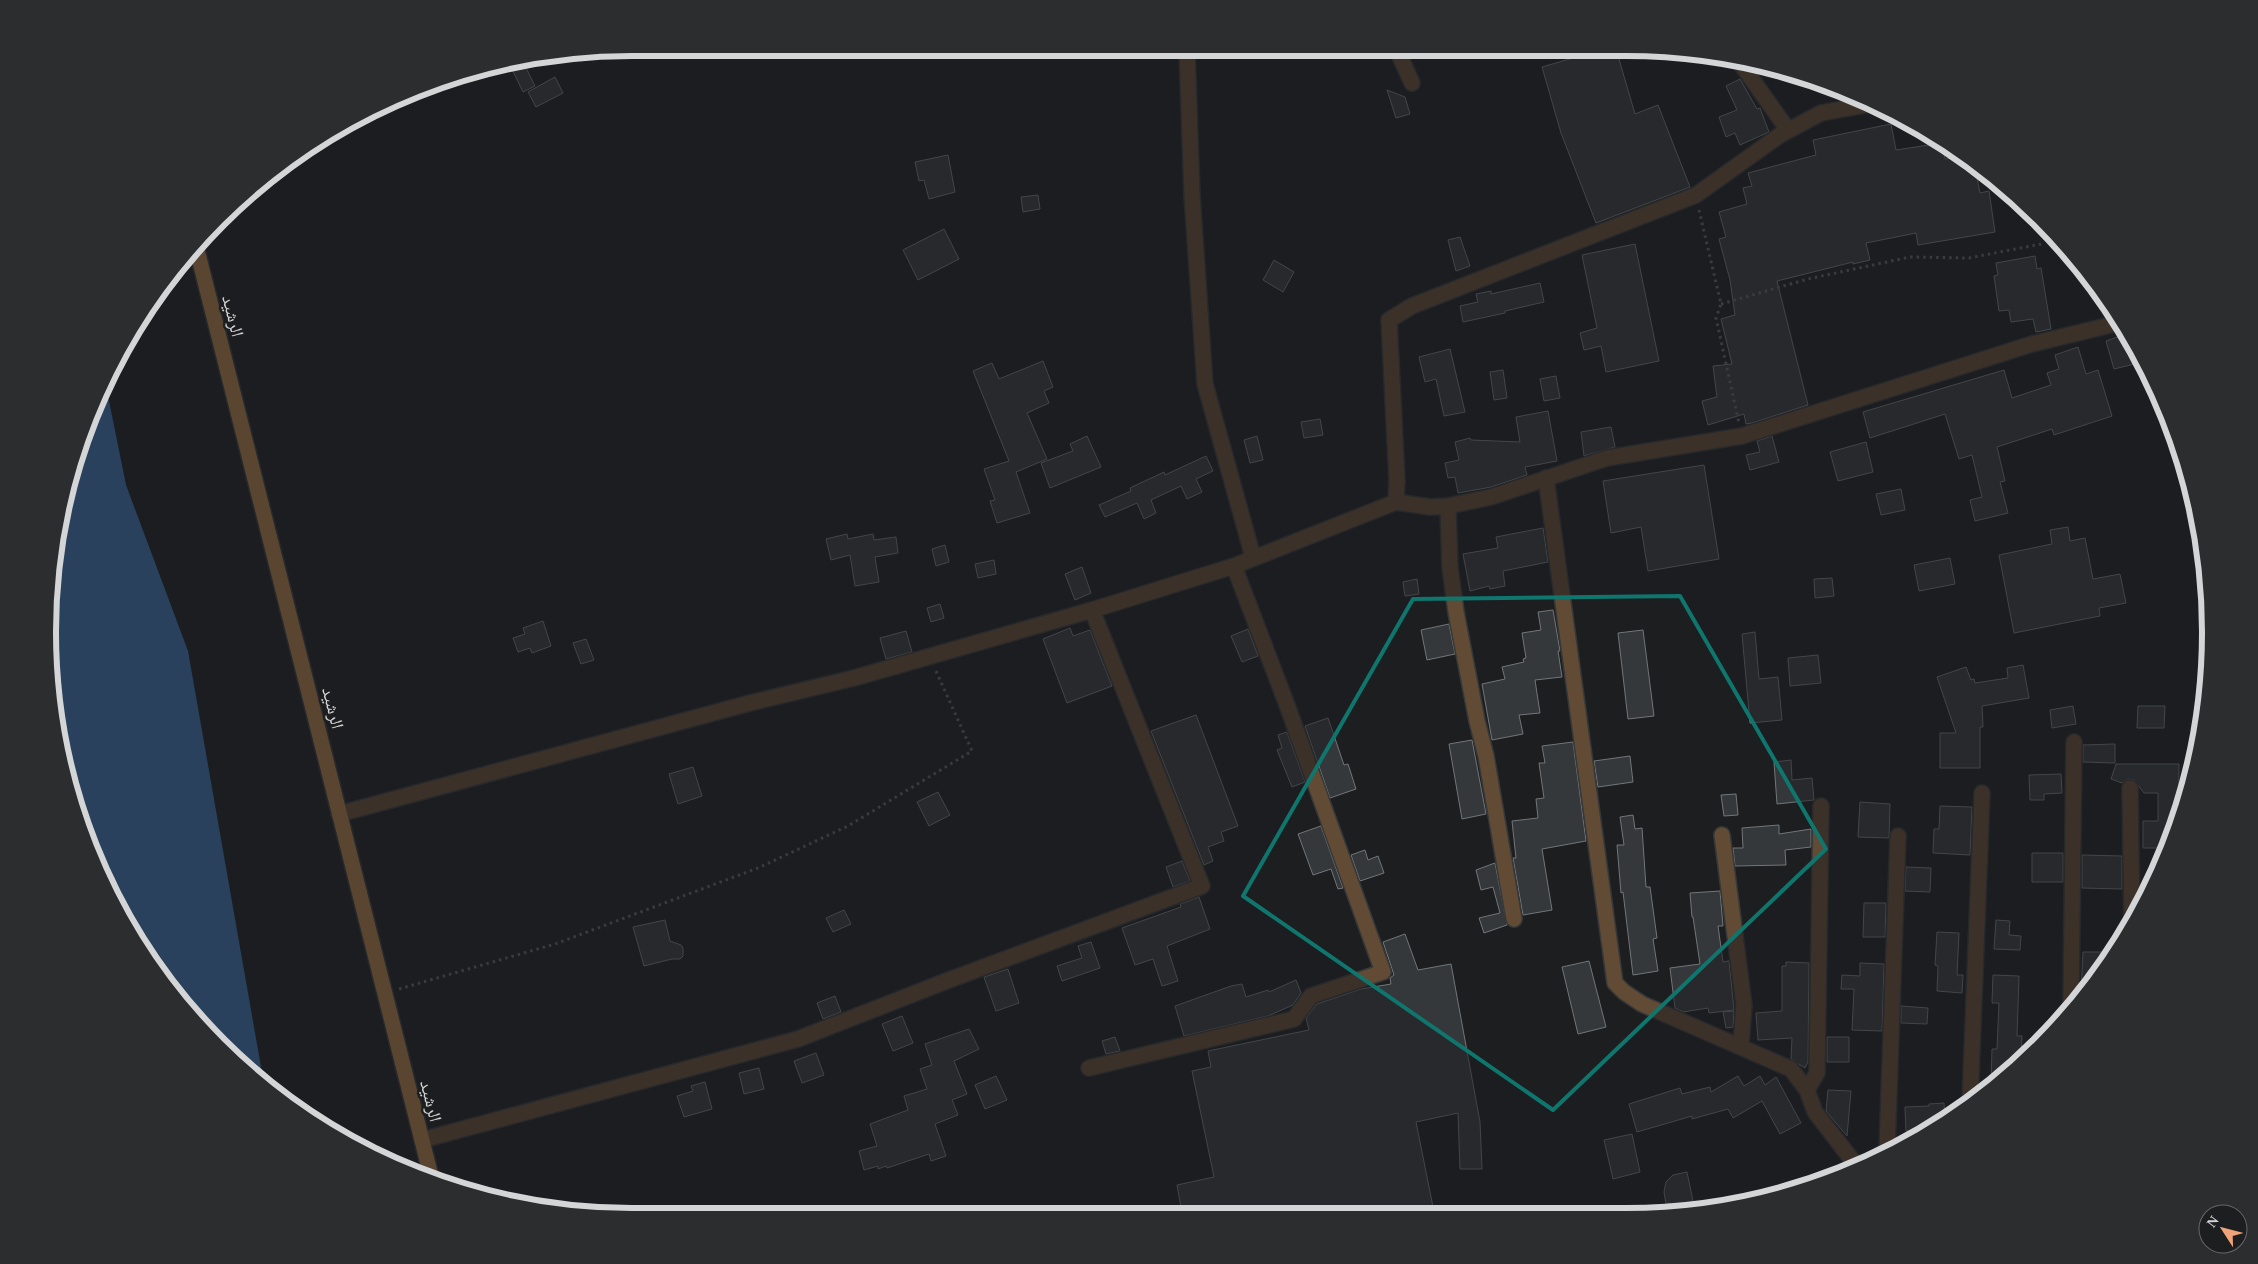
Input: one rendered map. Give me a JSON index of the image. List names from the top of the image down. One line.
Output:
{"streets":{"main road":["الرشيد"]},"north":"top left"}
